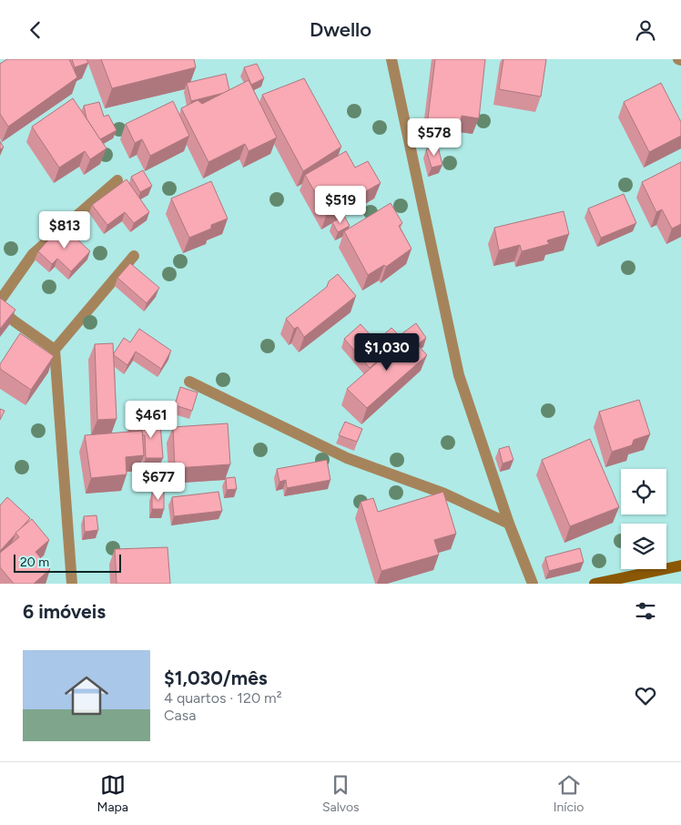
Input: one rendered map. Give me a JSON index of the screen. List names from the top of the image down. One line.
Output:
{"scale_bar":"20 m","page":{"header":"Dwello","price":["$578","$519","$813","$1,030","$461","$677"],"scale":"20 m","heading":"6 imóveis","list":[{"name":"$1,030/mês","note":"4 quartos · 120 m² · Casa"}],"tabs":["Mapa","Salvos","Início"]}}
